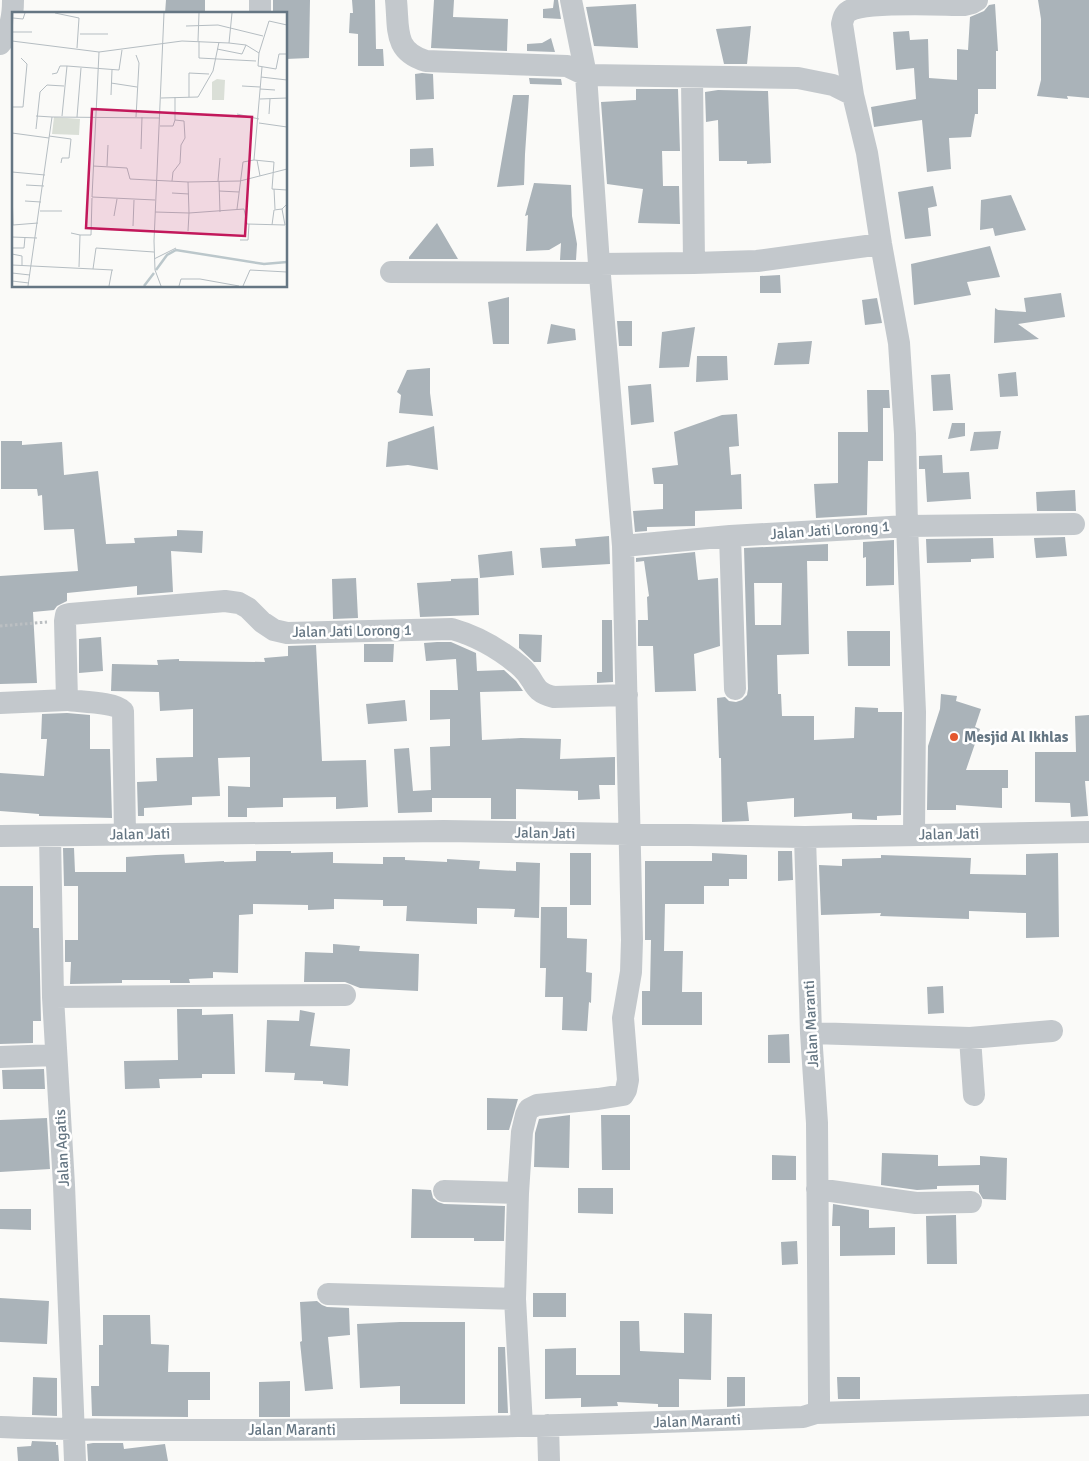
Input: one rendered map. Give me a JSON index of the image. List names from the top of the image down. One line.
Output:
{"streets":{"street":["Jalan Jati Lorong 1","Jalan Jati","Jalan Maranti","Jalan Agatis"]},"crossings":[["Jalan Jati Lorong 1","Jalan Jati"],["Jalan Jati","Jalan Maranti"],["Jalan Jati","Jalan Agatis"],["Jalan Maranti","Jalan Agatis"]],"places":["Mesjid Al Ikhlas"]}
